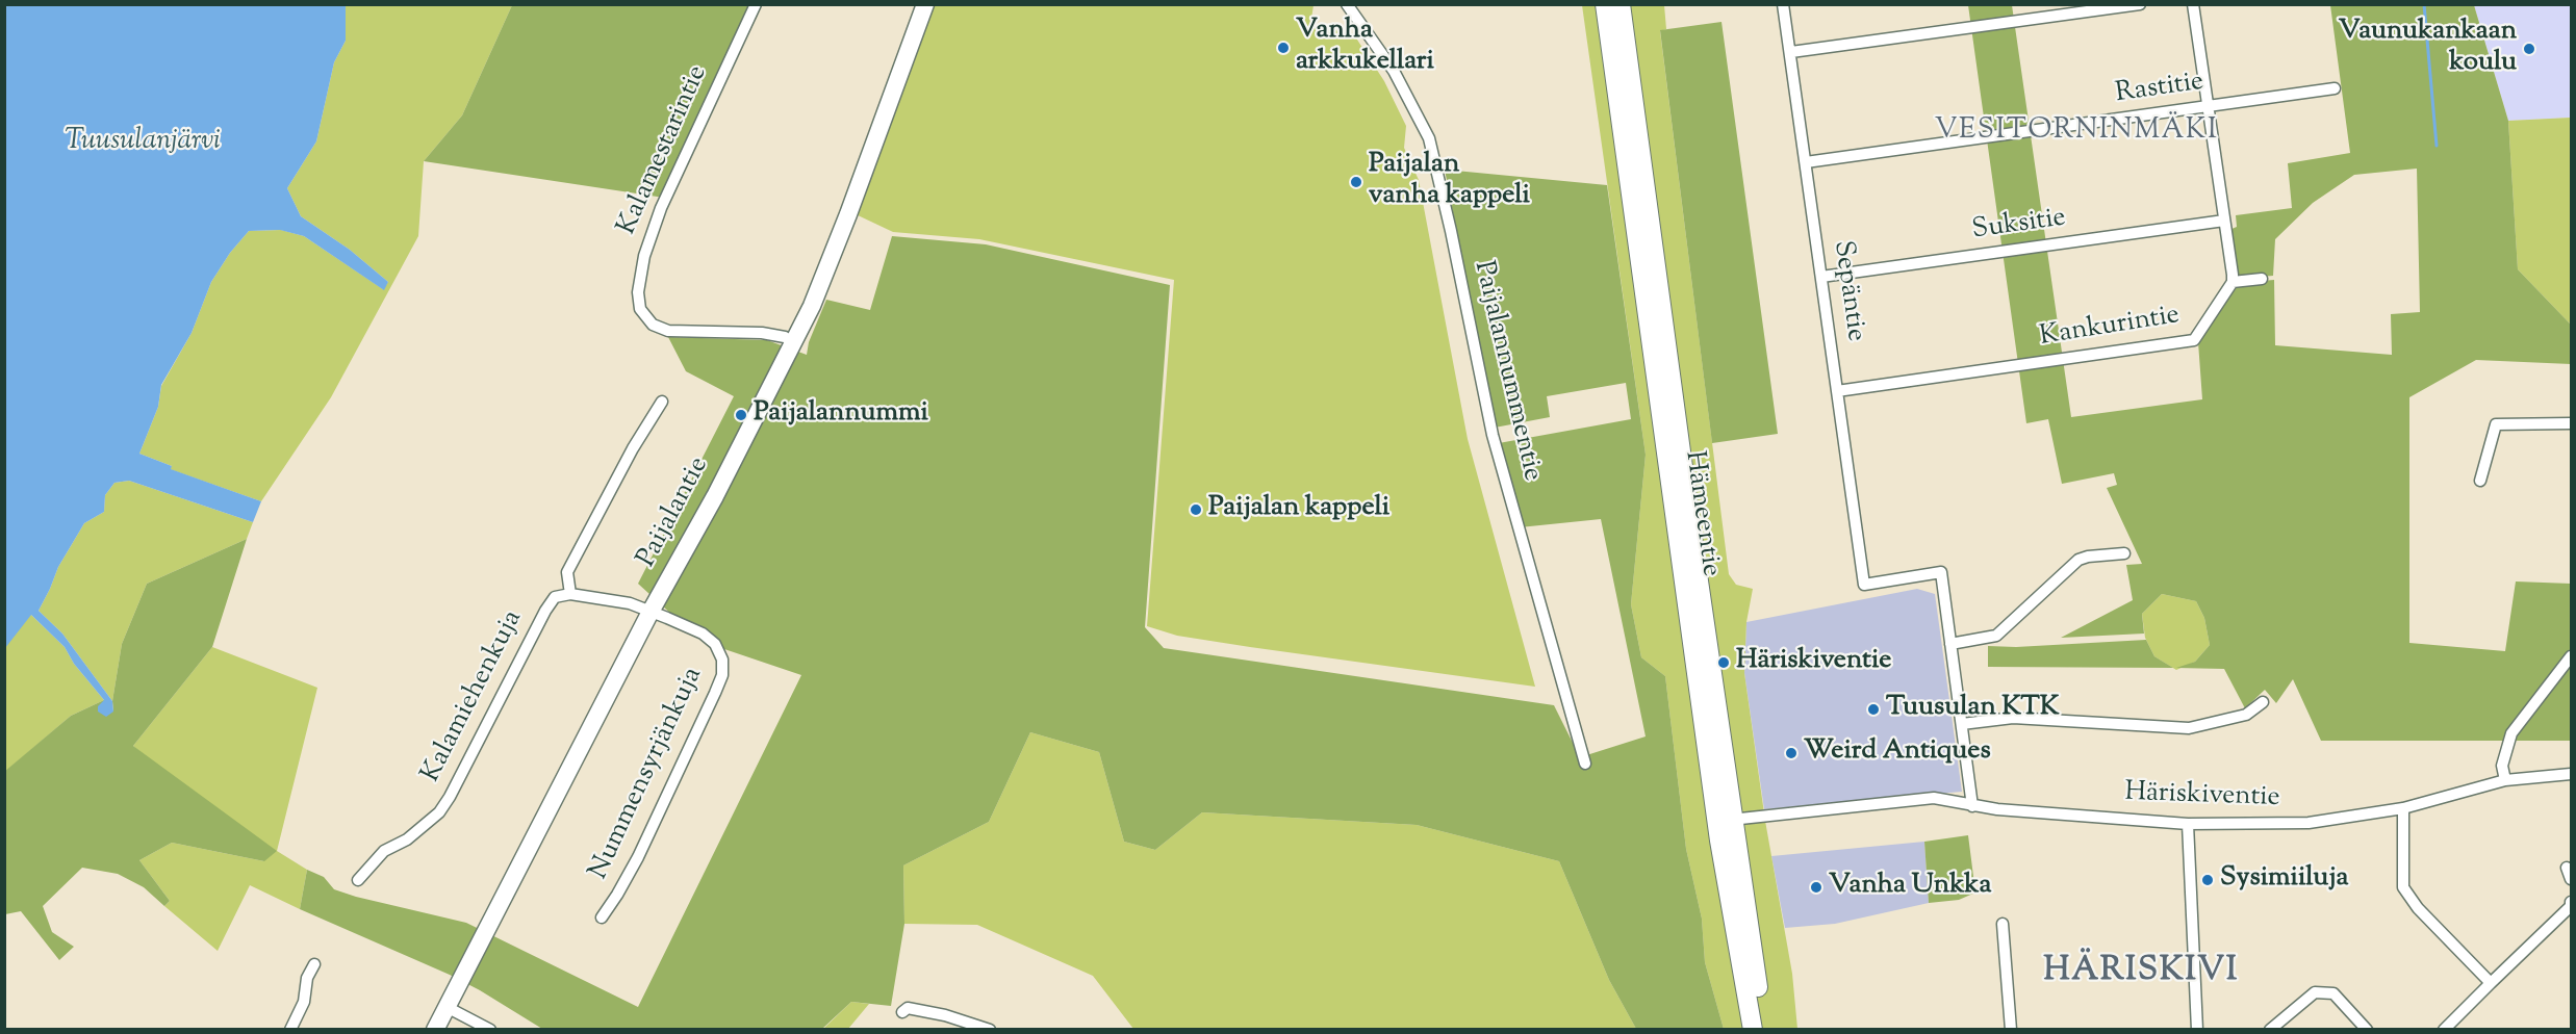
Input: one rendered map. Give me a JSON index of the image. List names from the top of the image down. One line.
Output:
{"streets":{"main road":["Hämeentie"],"street":["Rastitie","Kalamestarintie","Suksitie","Sepäntie","Kankurintie","Paijalannummentie","Paijalantie","Kalamiehenkuja","Nummensyrjänkuja","Häriskiventie"]},"crossings":[["Rastitie","Sepäntie"],["Kalamestarintie","Paijalantie"],["Suksitie","Sepäntie"],["Sepäntie","Kankurintie"],["Paijalantie","Nummensyrjänkuja"],["Hämeentie","Häriskiventie"]],"districts":["VESITORNINMÄKI","HÄRISKIVI"],"water":["Tuusulanjärvi"],"places":["Vanha arkkukellari","Vaunukankaan koulu","Paijalan vanha kappeli","Paijalannummi","Paijalan kappeli","Häriskiventie","Tuusulan KTK","Weird Antiques","Sysimiiluja","Vanha Unkka"]}
